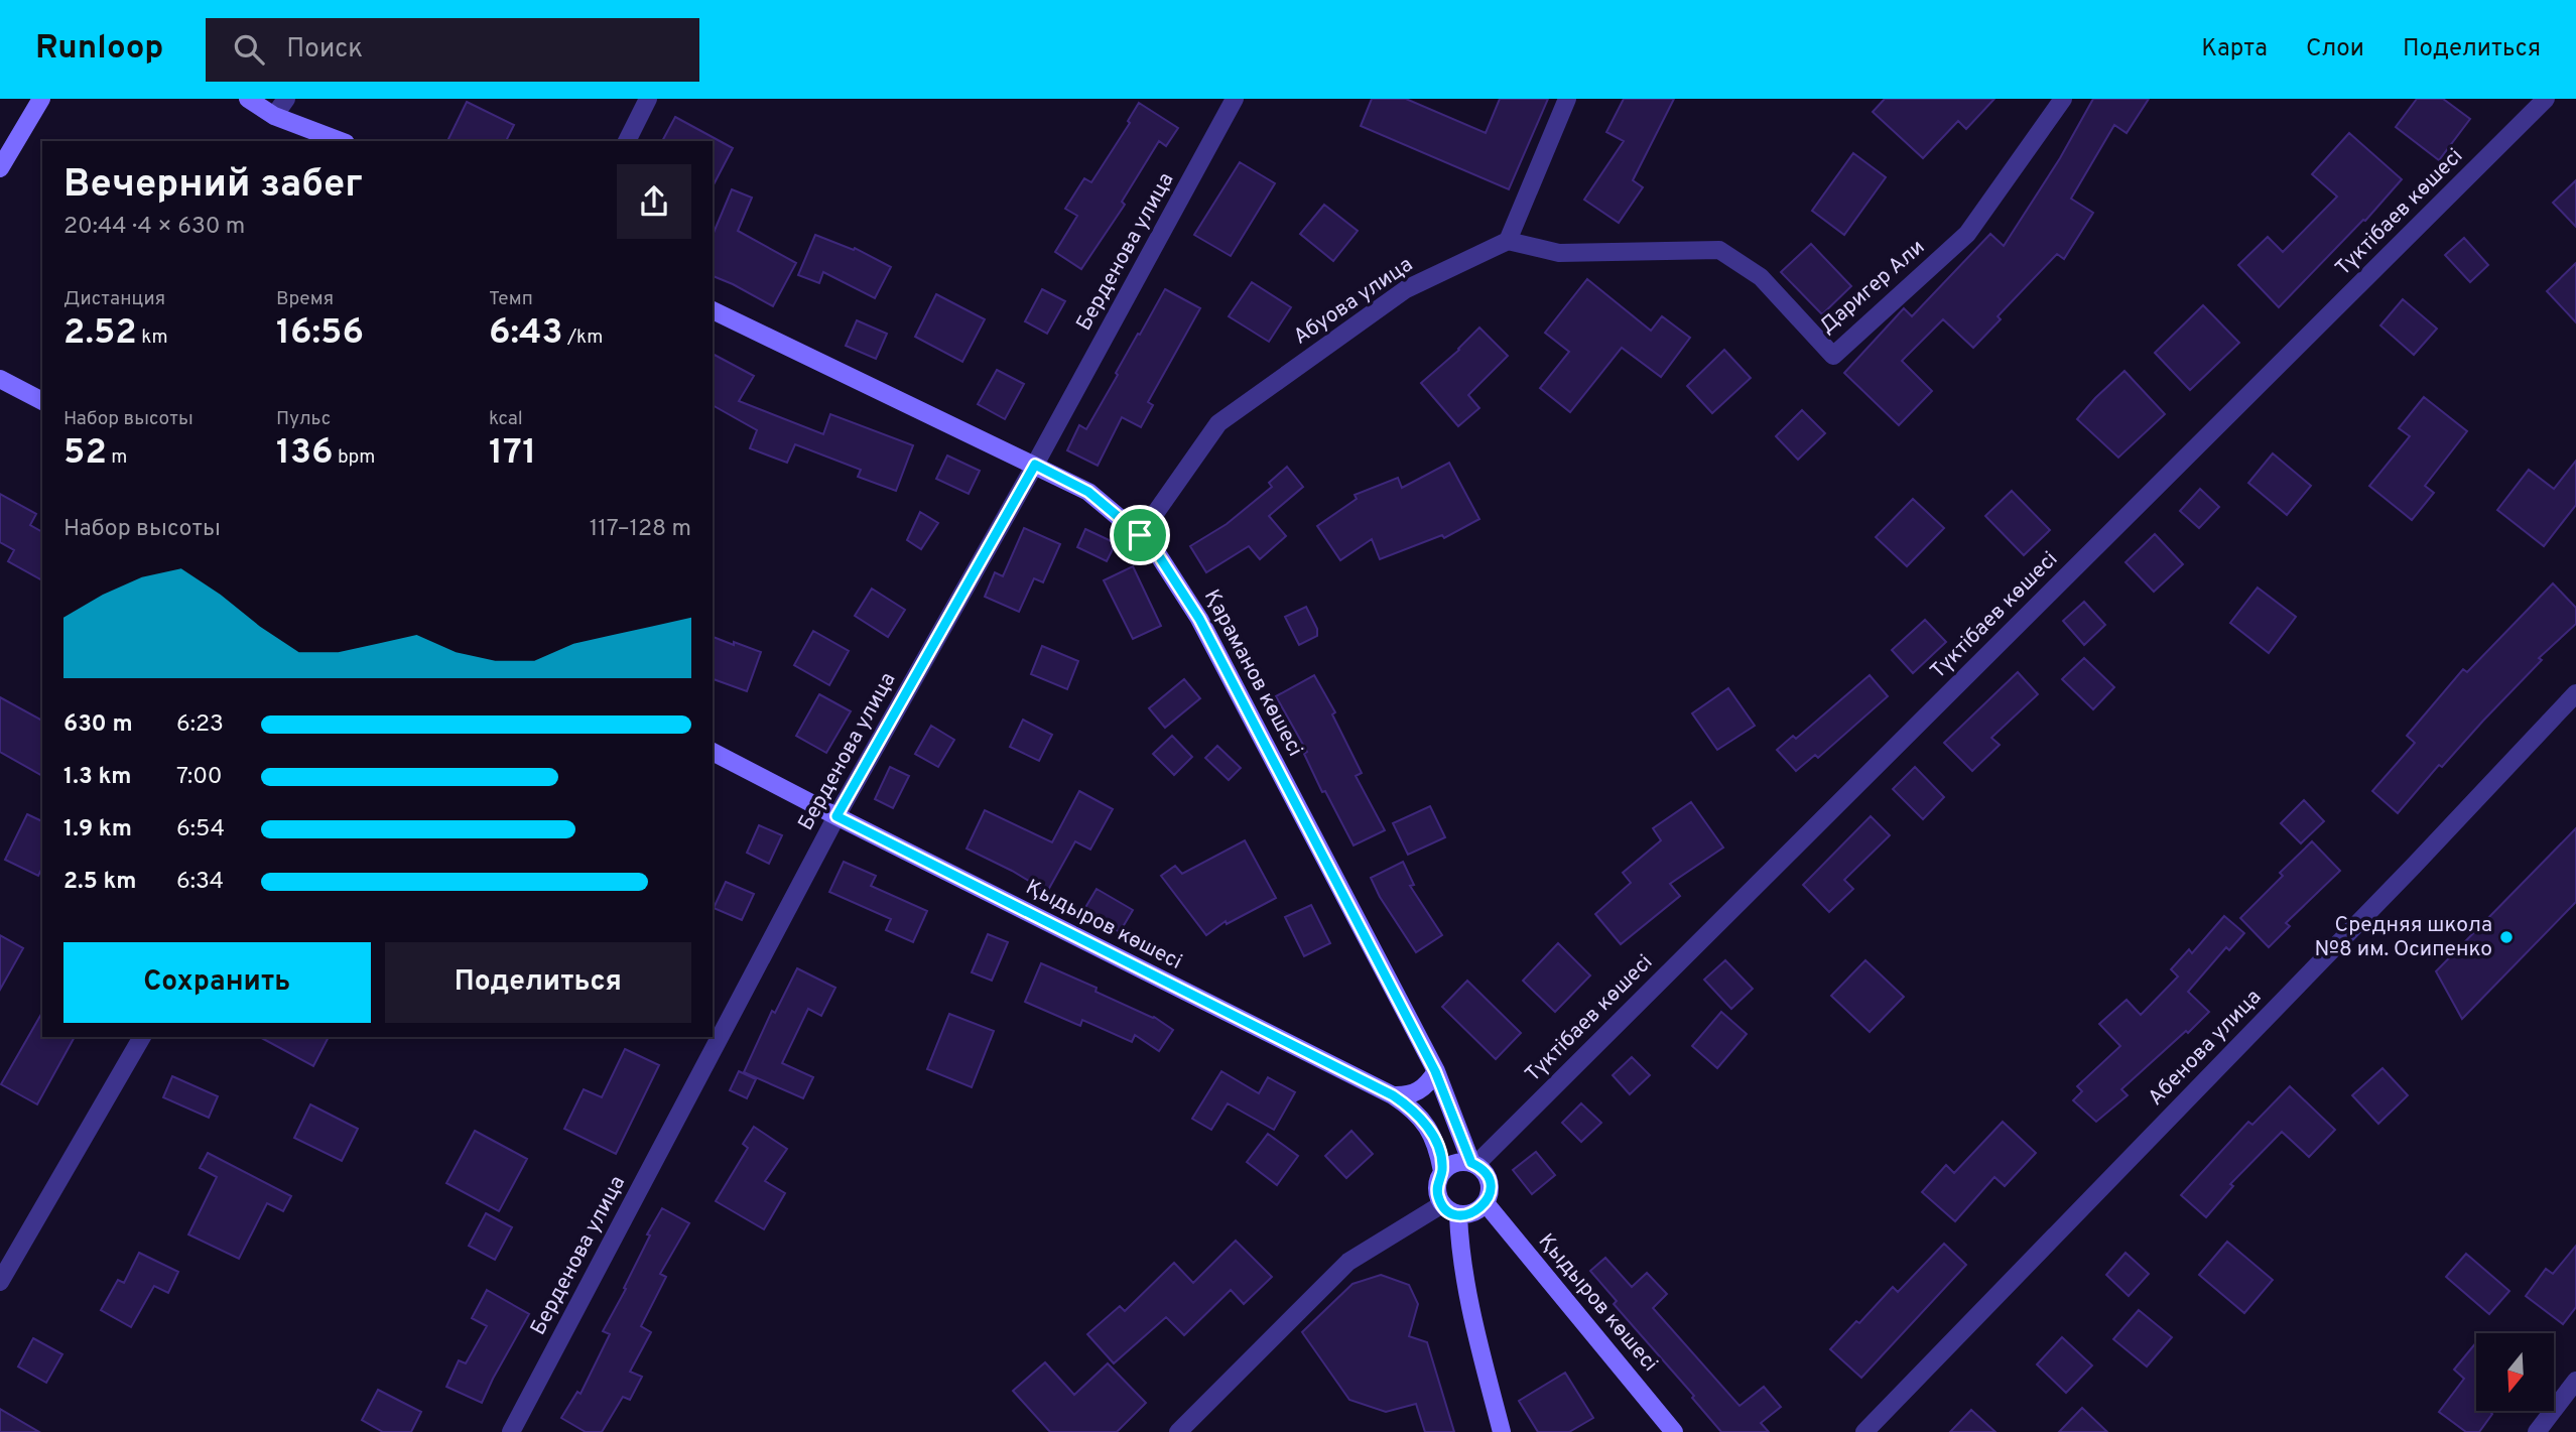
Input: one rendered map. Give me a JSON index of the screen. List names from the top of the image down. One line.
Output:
{"streets":{"street":["Түктібаев көшесі","Берденова улица","Даригер Али","Абуова улица","Қараманов көшесі","Қыдыров көшесі","Абенова улица"]},"crossings":[["Түктібаев көшесі","Қараманов көшесі"],["Түктібаев көшесі","Қыдыров көшесі"],["Берденова улица","Қараманов көшесі"],["Берденова улица","Қыдыров көшесі"],["Даригер Али","Абуова улица"],["Абуова улица","Қараманов көшесі"],["Қараманов көшесі","Қыдыров көшесі"]],"places":["Средняя школа №8 им. Осипенко"],"north":"bottom","page":{"header":"Runloop","search":"Поиск","nav":["Карта","Слои","Поделиться"],"heading":["Вечерний забег","20:44 · 4 × 630 m"],"stats":[["Дистанция","2.52 km"],["Время","16:56"],["Темп","6:43 /km"],["Набор высоты","52 m"],["Пульс","136 bpm"],["kcal","171"]],"chart":["Набор высоты","117–128 m"],"list":[{"name":"630 m","note":"6:23"},{"name":"1.3 km","note":"7:00"},{"name":"1.9 km","note":"6:54"},{"name":"2.5 km","note":"6:34"}],"buttons":["Сохранить","Поделиться"]}}
